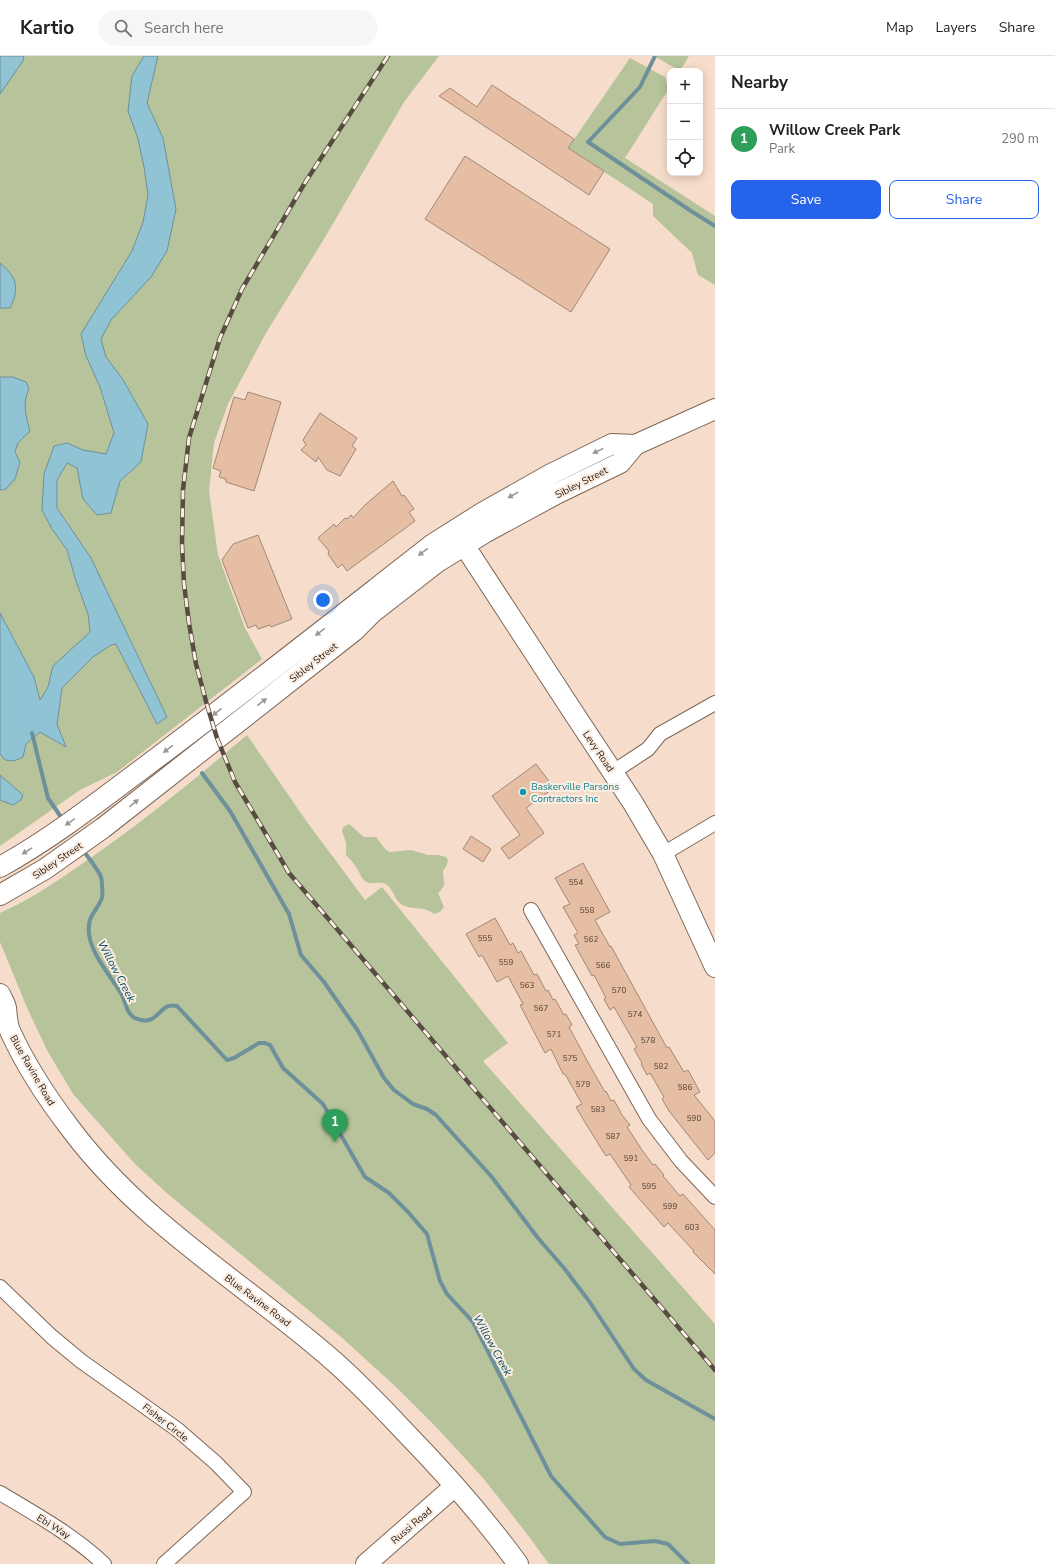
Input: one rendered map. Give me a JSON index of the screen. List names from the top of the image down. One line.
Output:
{"streets":{"street":["Sibley Street","Levy Road","Blue Ravine Road","Fisher Circle","Russi Road","Ebi Way"]},"crossings":[["Sibley Street","Levy Road"],["Blue Ravine Road","Russi Road"]],"water":["Willow Creek"],"places":["Baskerville Parsons Contractors Inc"],"house_numbers":["554","558","555","562","559","566","563","570","567","574","571","578","575","582","579","586","583","590","587","591","595","599","603"],"page":{"header":"Kartio","search":"Search here","nav":["Map","Layers","Share"],"heading":"Nearby","map_buttons":["+","−"],"list":[{"mark":"1","name":"Willow Creek Park","note":"Park","value":"290 m"}],"buttons":["Save","Share"],"pins":"1"}}
